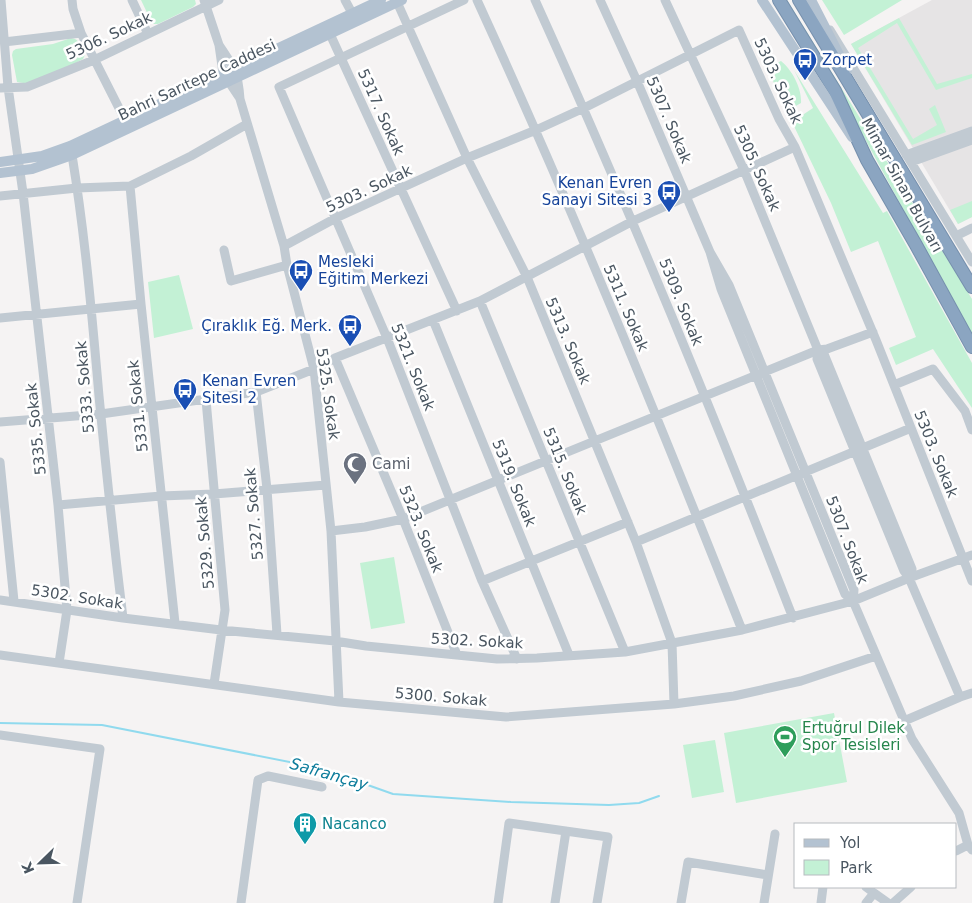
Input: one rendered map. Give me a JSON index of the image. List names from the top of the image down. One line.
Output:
{"streets":{"highway":["Mimar Sinan Bulvarı"],"main road":["Bahri Sarıtepe Caddesi"],"street":["5306. Sokak","5303. Sokak","5317. Sokak","5307. Sokak","5305. Sokak","5309. Sokak","5311. Sokak","5313. Sokak","5321. Sokak","5333. Sokak","5325. Sokak","5331. Sokak","5335. Sokak","5315. Sokak","5319. Sokak","5327. Sokak","5323. Sokak","5329. Sokak","5302. Sokak","5300. Sokak"]},"crossings":[["5306. Sokak","5335. Sokak"],["Bahri Sarıtepe Caddesi","5317. Sokak"],["Bahri Sarıtepe Caddesi","5313. Sokak"],["Bahri Sarıtepe Caddesi","5333. Sokak"],["Bahri Sarıtepe Caddesi","5335. Sokak"],["5303. Sokak","5317. Sokak"],["5303. Sokak","5307. Sokak"],["5303. Sokak","5305. Sokak"],["5303. Sokak","5309. Sokak"],["5303. Sokak","5311. Sokak"],["5303. Sokak","5313. Sokak"],["5303. Sokak","5321. Sokak"],["5303. Sokak","5325. Sokak"],["5303. Sokak","5302. Sokak"],["5317. Sokak","5321. Sokak"],["5307. Sokak","5302. Sokak"],["5305. Sokak","5302. Sokak"],["5309. Sokak","5302. Sokak"],["5311. Sokak","5302. Sokak"],["5313. Sokak","5302. Sokak"],["5313. Sokak","5300. Sokak"],["5321. Sokak","5302. Sokak"],["5333. Sokak","5302. Sokak"],["5325. Sokak","5302. Sokak"],["5325. Sokak","5300. Sokak"],["5331. Sokak","5302. Sokak"],["5335. Sokak","5302. Sokak"],["5335. Sokak","5300. Sokak"],["5315. Sokak","5302. Sokak"],["5319. Sokak","5302. Sokak"],["5327. Sokak","5302. Sokak"],["5323. Sokak","5302. Sokak"],["5329. Sokak","5302. Sokak"],["5329. Sokak","5300. Sokak"]],"water":["Safrançay"],"places":{"bus stop":["Zorpet","Kenan Evren Sanayi Sitesi 3","Mesleki Eğitim Merkezi","Çıraklık Eğ. Merk.","Kenan Evren Sitesi 2"],"mosque":["Cami"],"sports":["Ertuğrul Dilek Spor Tesisleri"],"building":["Nacanco"]},"legend":["Yol","Park"],"north":"bottom left"}
